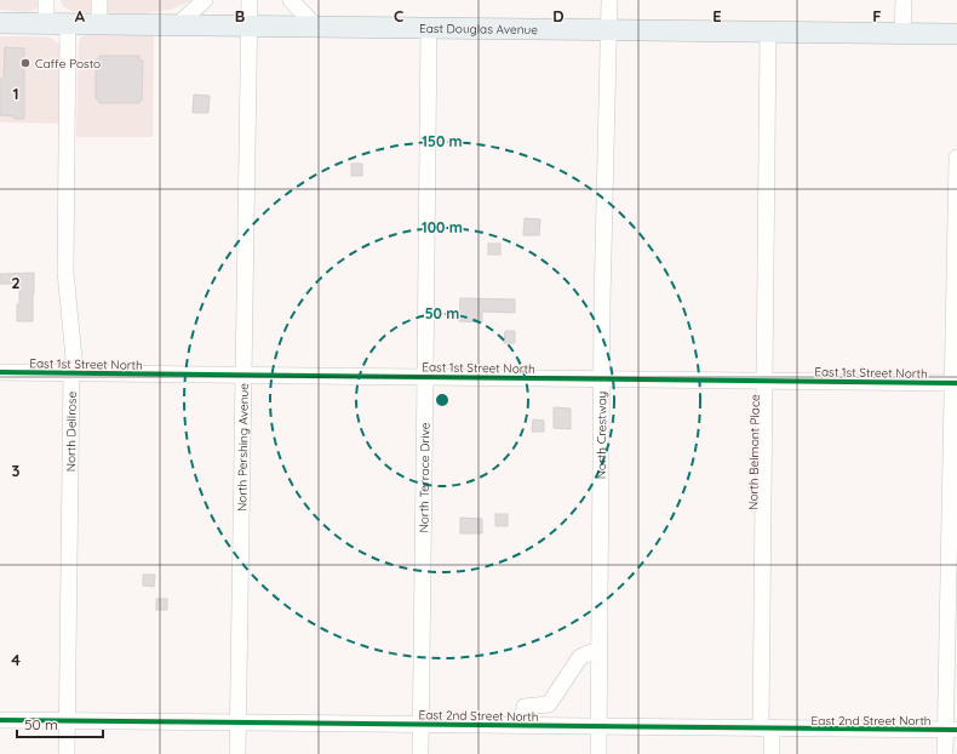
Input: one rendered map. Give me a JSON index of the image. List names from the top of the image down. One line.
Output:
{"streets":{"main road":["East Douglas Avenue"],"street":["East 1st Street North","North Dellrose","North Crestway","North Pershing Avenue","North Belmont Place","North Terrace Drive","East 2nd Street North"]},"crossings":[["East Douglas Avenue","North Dellrose"],["East Douglas Avenue","North Crestway"],["East Douglas Avenue","North Pershing Avenue"],["East Douglas Avenue","North Belmont Place"],["East Douglas Avenue","North Terrace Drive"],["East 1st Street North","North Dellrose"],["East 1st Street North","North Crestway"],["East 1st Street North","North Pershing Avenue"],["East 1st Street North","North Belmont Place"],["East 1st Street North","North Terrace Drive"],["North Dellrose","East 2nd Street North"],["North Crestway","East 2nd Street North"],["North Pershing Avenue","East 2nd Street North"],["North Belmont Place","East 2nd Street North"],["North Terrace Drive","East 2nd Street North"]],"places":["Caffe Posto"],"scale_bar":"50 m","grid":{"columns":["A","B","C","D","E","F"],"rows":["1","2","3","4"]},"rings":["150 m","100 m","50 m"]}
